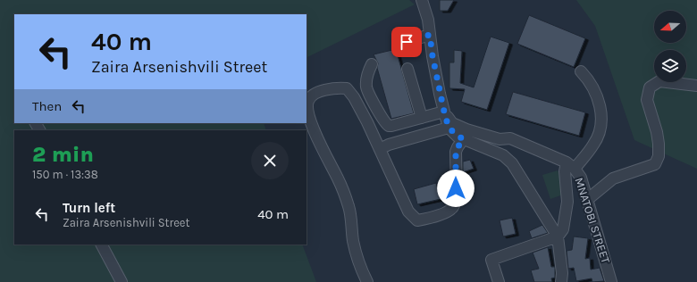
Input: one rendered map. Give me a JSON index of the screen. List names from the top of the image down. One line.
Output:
{"streets":{"street":["MNATOBI STREET"]},"north":"left","page":{"turn":["40 m","Zaira Arsenishvili Street"],"then":"Then","heading":["2 min","150 m · 13:38"],"list":[{"name":"Turn left","note":"Zaira Arsenishvili Street","value":"40 m"}]}}
